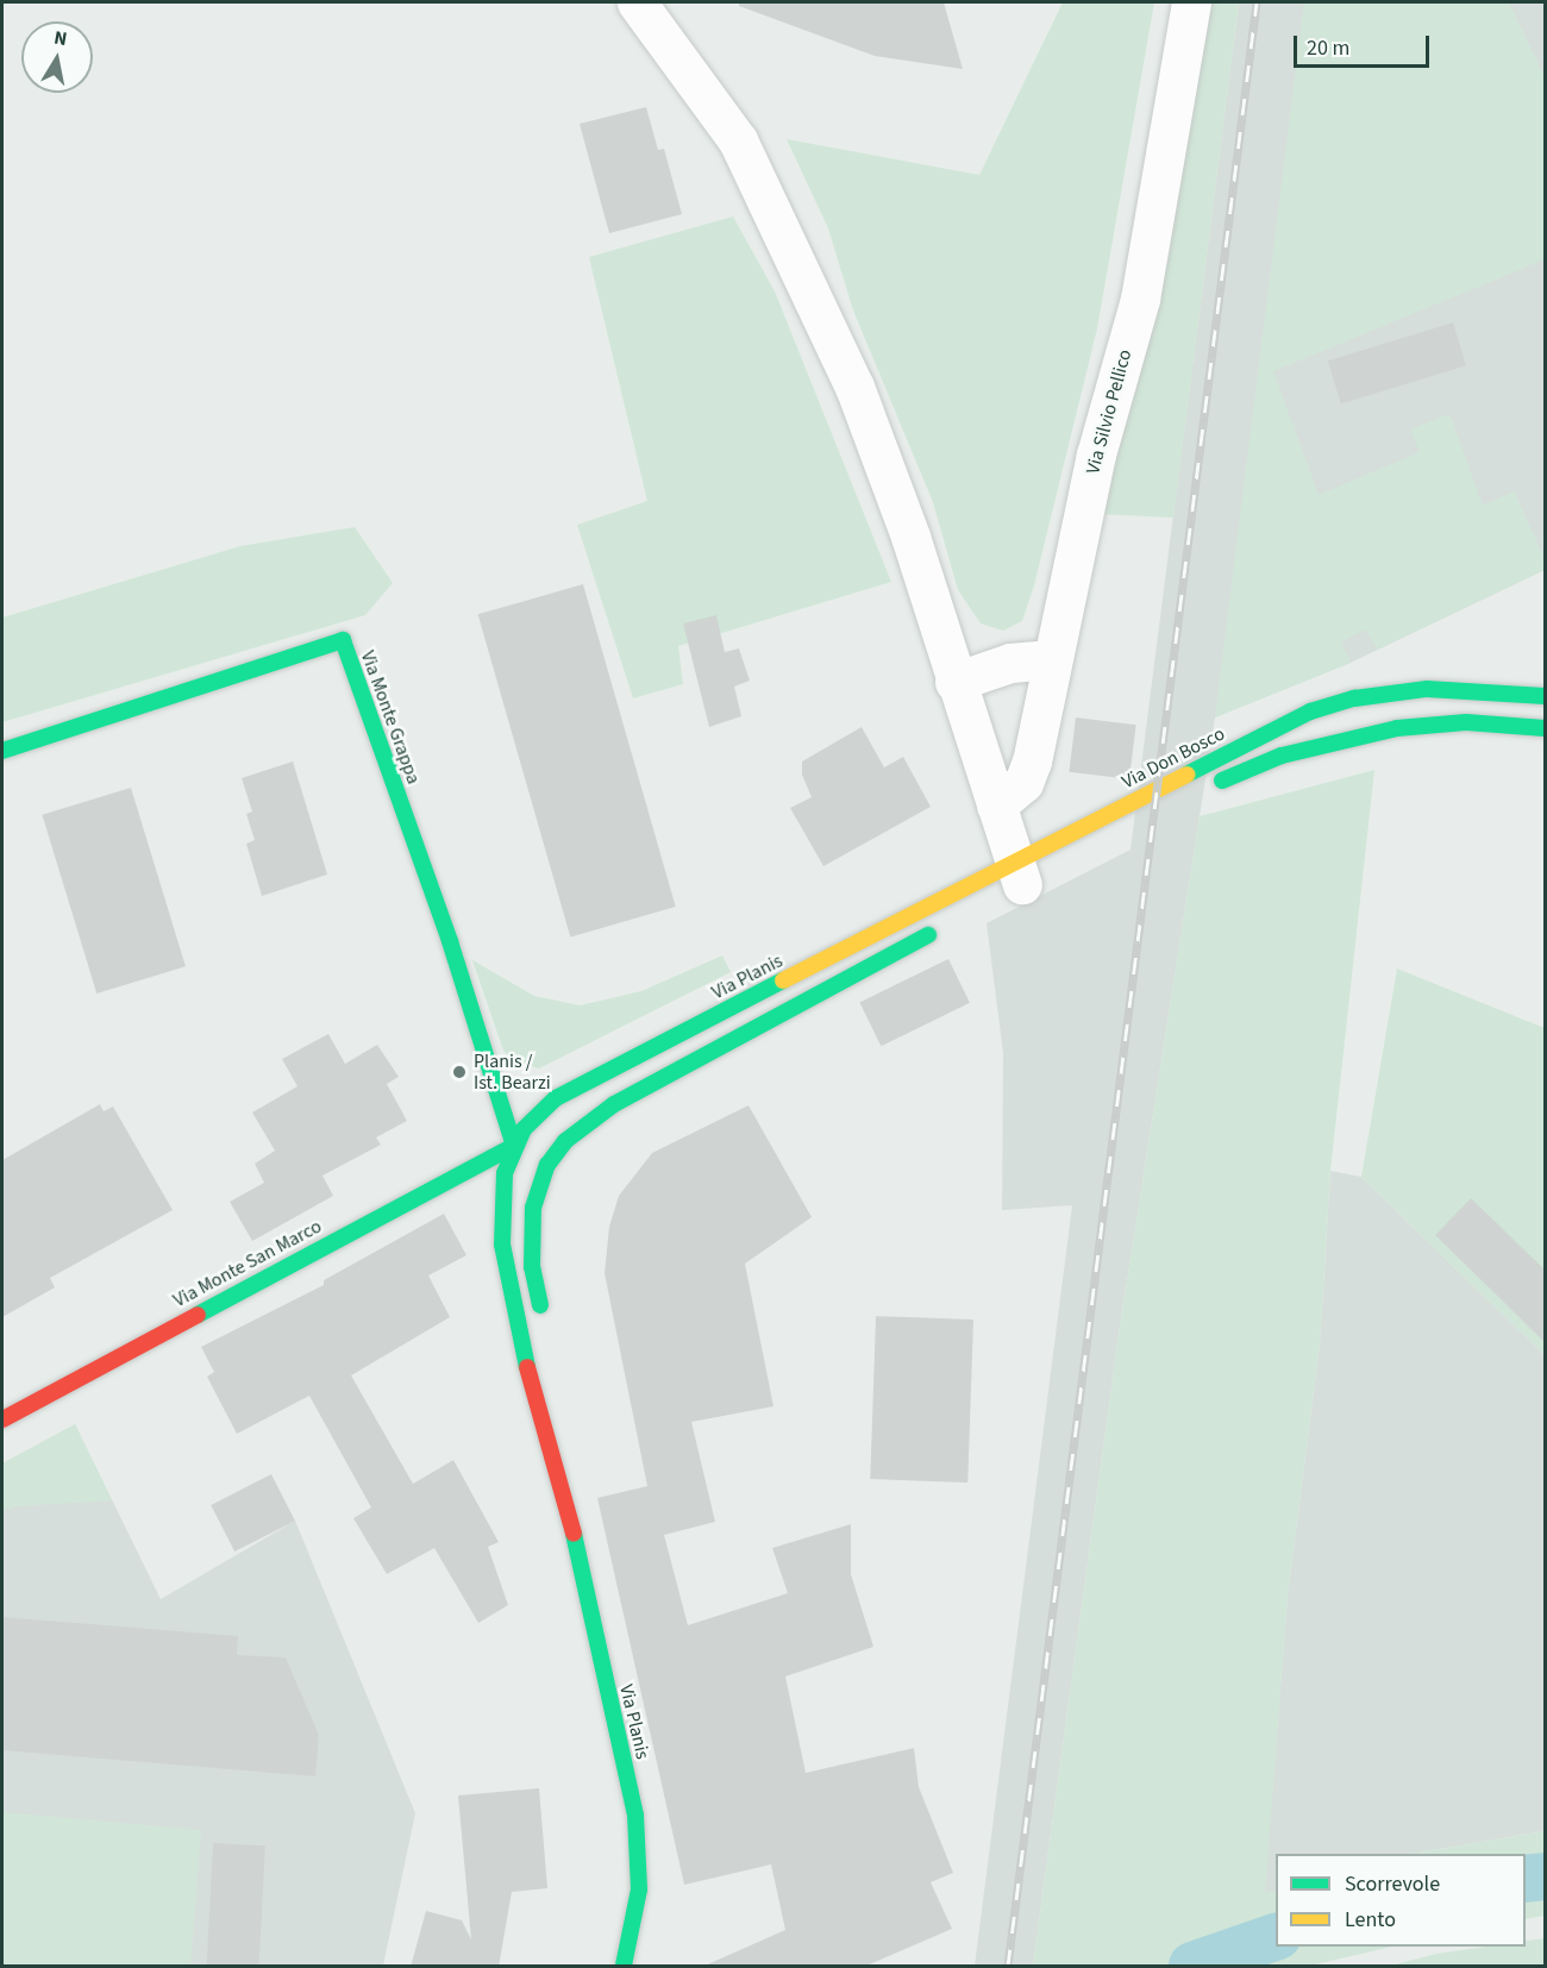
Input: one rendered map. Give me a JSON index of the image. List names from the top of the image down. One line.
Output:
{"streets":{"street":["Via Silvio Pellico","Via Monte Grappa","Via Don Bosco","Via Planis","Via Monte San Marco"]},"crossings":[["Via Monte Grappa","Via Planis"],["Via Monte Grappa","Via Monte San Marco"],["Via Don Bosco","Via Planis"],["Via Planis","Via Monte San Marco"]],"places":["Planis / Ist. Bearzi"],"legend":["Scorrevole","Lento"],"scale_bar":"20 m","north":"top"}
